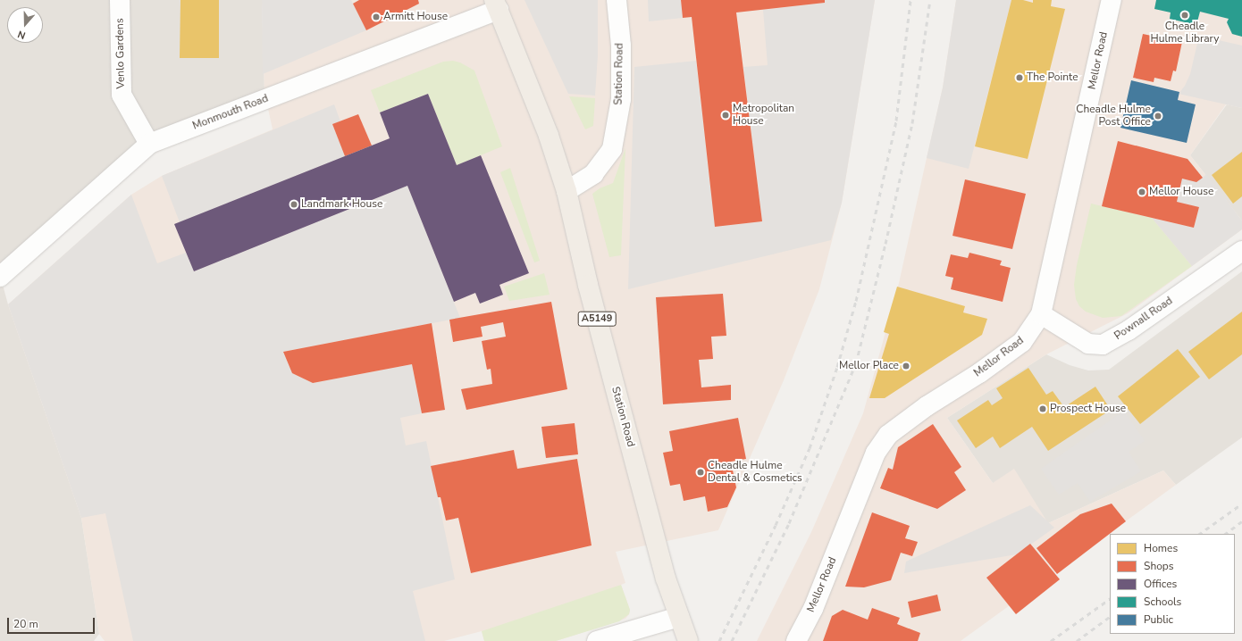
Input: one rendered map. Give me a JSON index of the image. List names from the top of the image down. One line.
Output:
{"streets":{"main road":["Station Road","A5149"],"street":["Venlo Gardens","Mellor Road","Monmouth Road","Pownall Road"]},"crossings":[["Venlo Gardens","Monmouth Road"],["Mellor Road","Pownall Road"],["Station Road","Monmouth Road"]],"places":["Cheadle Hulme Library","Armitt House","The Pointe","Metropolitan House","Cheadle Hulme Post Office","Mellor House","Landmark House","Mellor Place","Prospect House","Cheadle Hulme Dental & Cosmetics"],"legend":["Homes","Shops","Offices","Schools","Public"],"scale_bar":"20 m","north":"bottom"}
